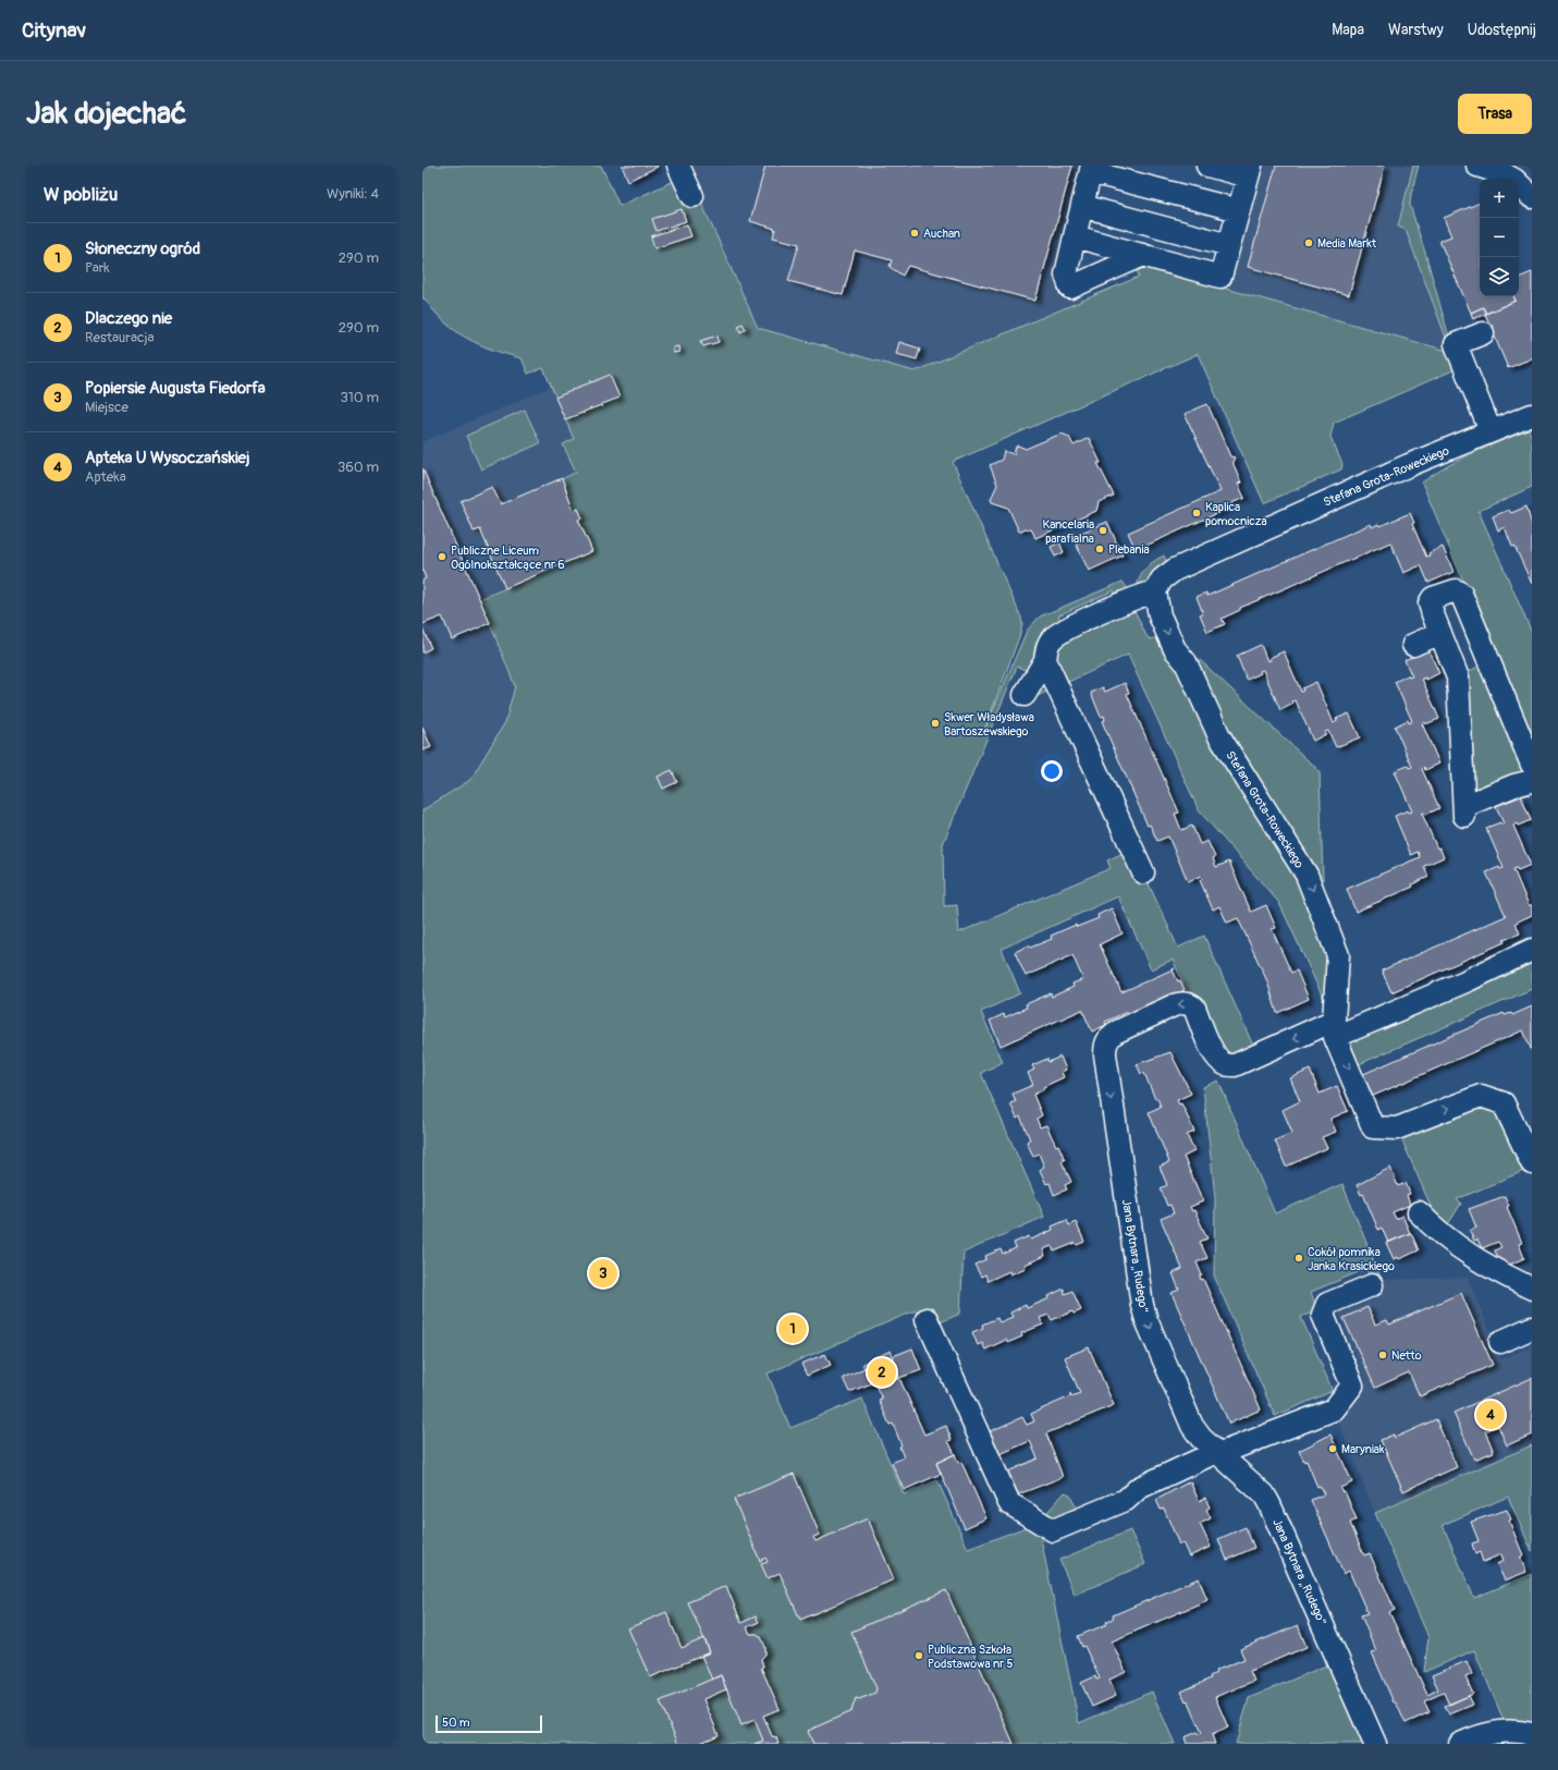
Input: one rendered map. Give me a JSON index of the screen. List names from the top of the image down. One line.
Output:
{"streets":{"street":["Stefana Grota-Roweckiego","Jana Bytnara „Rudego”"]},"crossings":[["Stefana Grota-Roweckiego","Jana Bytnara „Rudego”"]],"places":["Auchan","Media Markt","Kaplica pomocnicza","Kancelaria parafialna","Plebania","Publiczne Liceum Ogólnokształcące nr 6","Skwer Władysława Bartoszewskiego","Cokół pomnika Janka Krasickiego","Netto","Maryniak","Publiczna Szkoła Podstawowa nr 5"],"scale_bar":"50 m","page":{"header":"Citynav","nav":["Mapa","Warstwy","Udostępnij"],"buttons":"Trasa","title":"Jak dojechać","heading":["W pobliżu","Wyniki: 4"],"map_buttons":["+","−"],"list":[{"mark":"1","name":"Słoneczny ogród","note":"Park","value":"290 m"},{"mark":"2","name":"Dlaczego nie","note":"Restauracja","value":"290 m"},{"mark":"3","name":"Popiersie Augusta Fiedorfa","note":"Miejsce","value":"310 m"},{"mark":"4","name":"Apteka U Wysoczańskiej","note":"Apteka","value":"360 m"}],"pins":["3","1","2","4"],"scale":"50 m"}}
